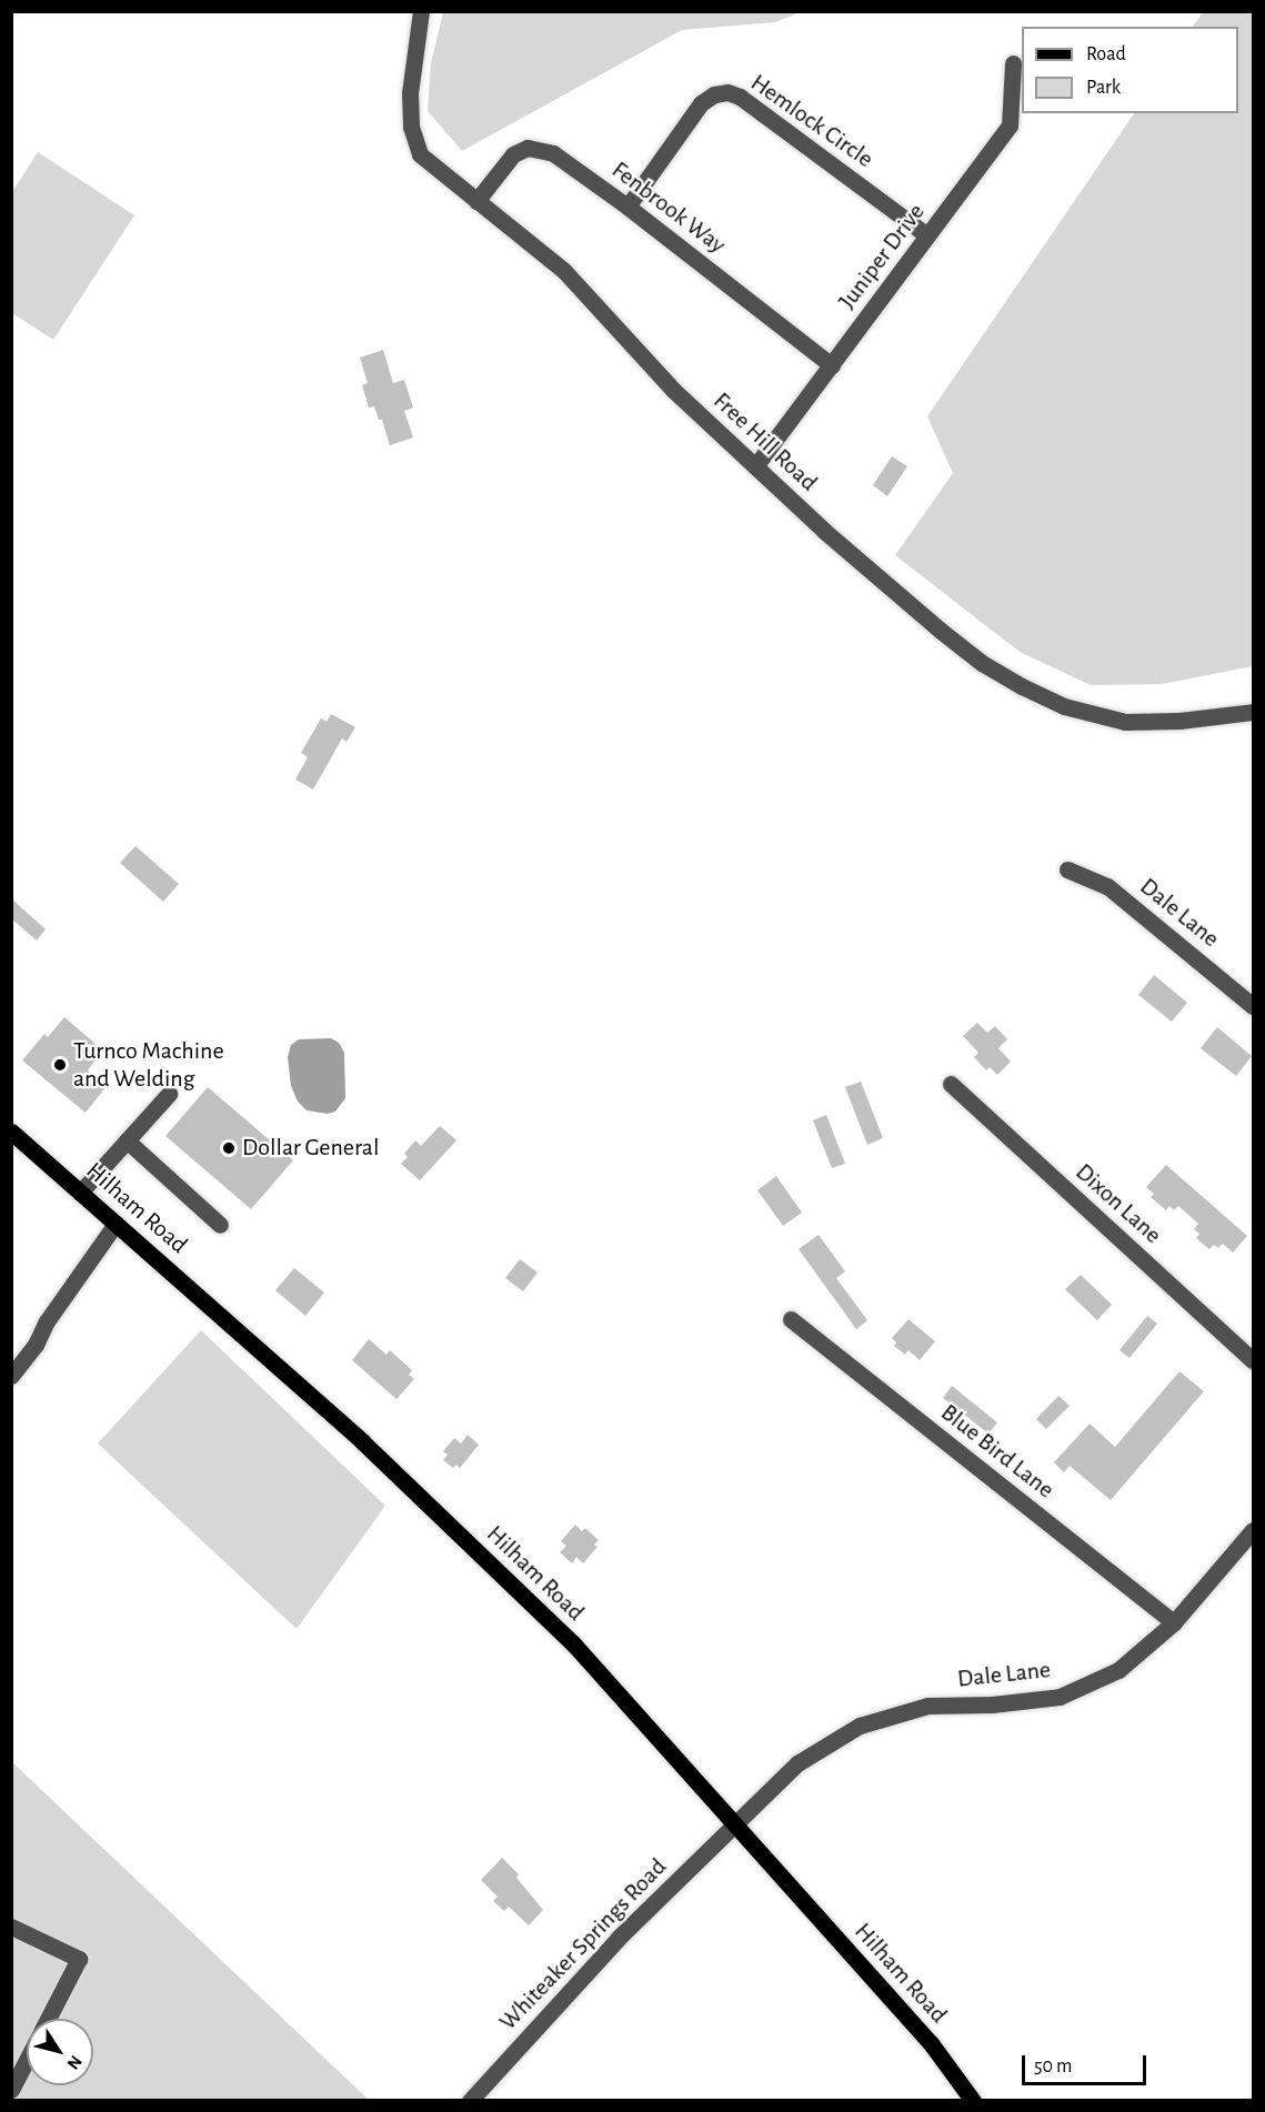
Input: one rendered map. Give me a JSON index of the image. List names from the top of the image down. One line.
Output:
{"streets":{"main road":["Hilham Road"],"street":["Hemlock Circle","Fenbrook Way","Juniper Drive","Free Hill Road","Dale Lane","Dixon Lane","Blue Bird Lane","Whiteaker Springs Road"]},"crossings":[["Hemlock Circle","Fenbrook Way"],["Hemlock Circle","Juniper Drive"],["Fenbrook Way","Juniper Drive"],["Fenbrook Way","Free Hill Road"],["Juniper Drive","Free Hill Road"],["Dale Lane","Hilham Road"],["Dale Lane","Blue Bird Lane"],["Dale Lane","Whiteaker Springs Road"],["Hilham Road","Whiteaker Springs Road"]],"places":["Turnco Machine and Welding","Dollar General"],"legend":["Road","Park"],"scale_bar":"50 m","north":"bottom right"}
